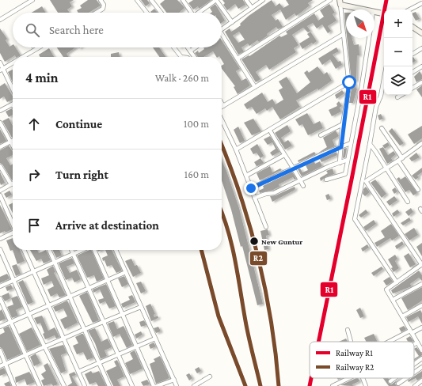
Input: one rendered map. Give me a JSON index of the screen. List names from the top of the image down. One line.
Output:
{"places":["New Guntur"],"lines":["rail line R1","rail line R2"],"legend":["Railway R1","Railway R2"],"north":"bottom right","page":{"map_buttons":["+","−"],"search":"Search here","heading":["4 min","Walk · 260 m"],"list":[["Continue","100 m"],["Turn right","160 m"],"Arrive at destination"]}}
